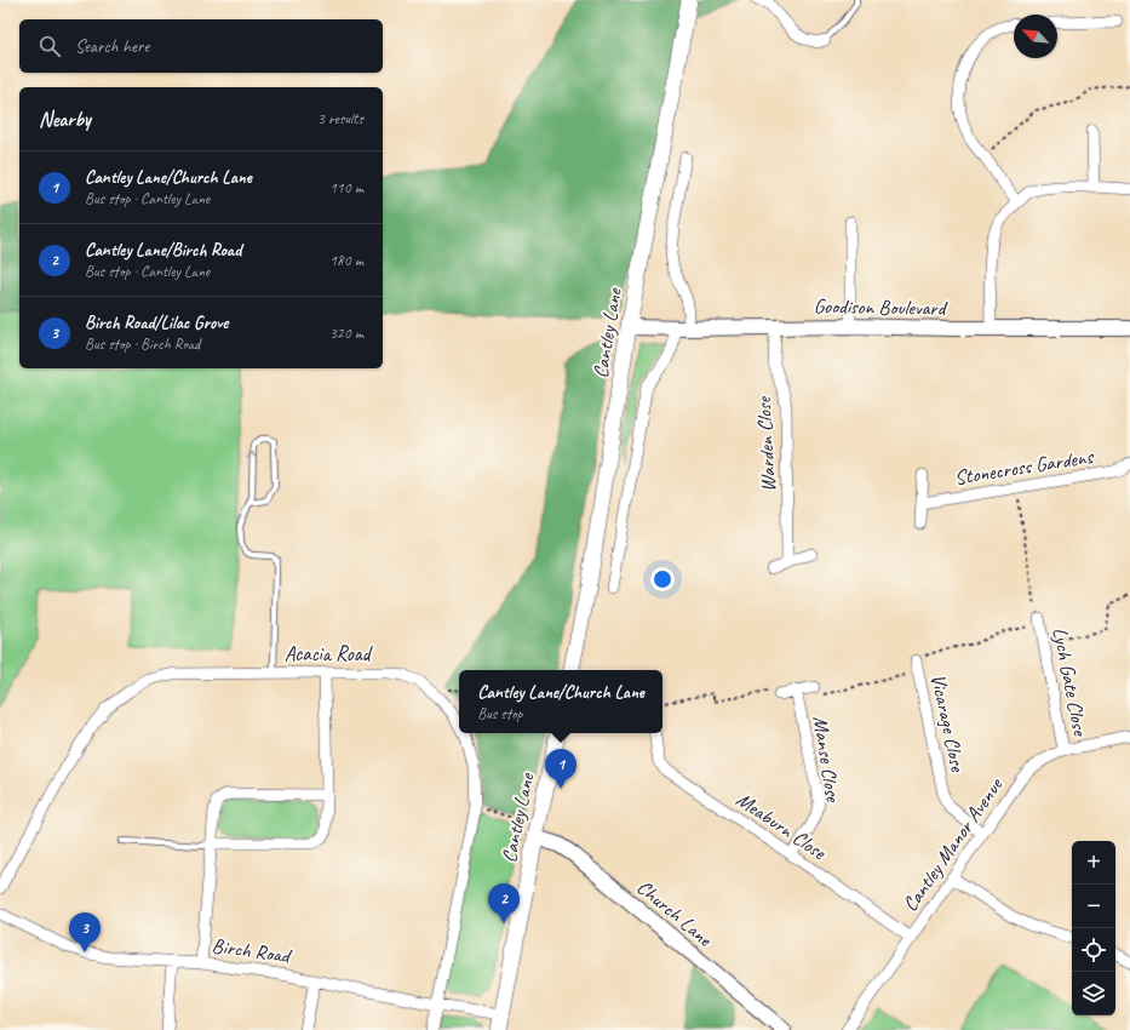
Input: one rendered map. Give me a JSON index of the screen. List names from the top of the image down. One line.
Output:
{"streets":{"main road":["Cantley Lane"],"street":["Goodison Boulevard","Warden Close","Stonecross Gardens","Acacia Road","Lych Gate Close","Vicarage Close","Manse Close","Meaburn Close","Cantley Manor Avenue","Church Lane","Birch Road"]},"crossings":[["Goodison Boulevard","Cantley Lane"],["Goodison Boulevard","Warden Close"],["Cantley Lane","Church Lane"],["Cantley Lane","Birch Road"],["Acacia Road","Birch Road"],["Lych Gate Close","Cantley Manor Avenue"],["Vicarage Close","Cantley Manor Avenue"],["Manse Close","Meaburn Close"],["Meaburn Close","Cantley Manor Avenue"]],"north":"top left","page":{"search":"Search here","heading":["Nearby","3 results"],"list":[{"mark":"1","name":"Cantley Lane/Church Lane","note":"Bus stop · Cantley Lane","value":"110 m"},{"mark":"2","name":"Cantley Lane/Birch Road","note":"Bus stop · Cantley Lane","value":"180 m"},{"mark":"3","name":"Birch Road/Lilac Grove","note":"Bus stop · Birch Road","value":"320 m"}],"popup":["Cantley Lane/Church Lane","Bus stop"],"pins":["1","2","3"],"map_buttons":["+","−"]}}
